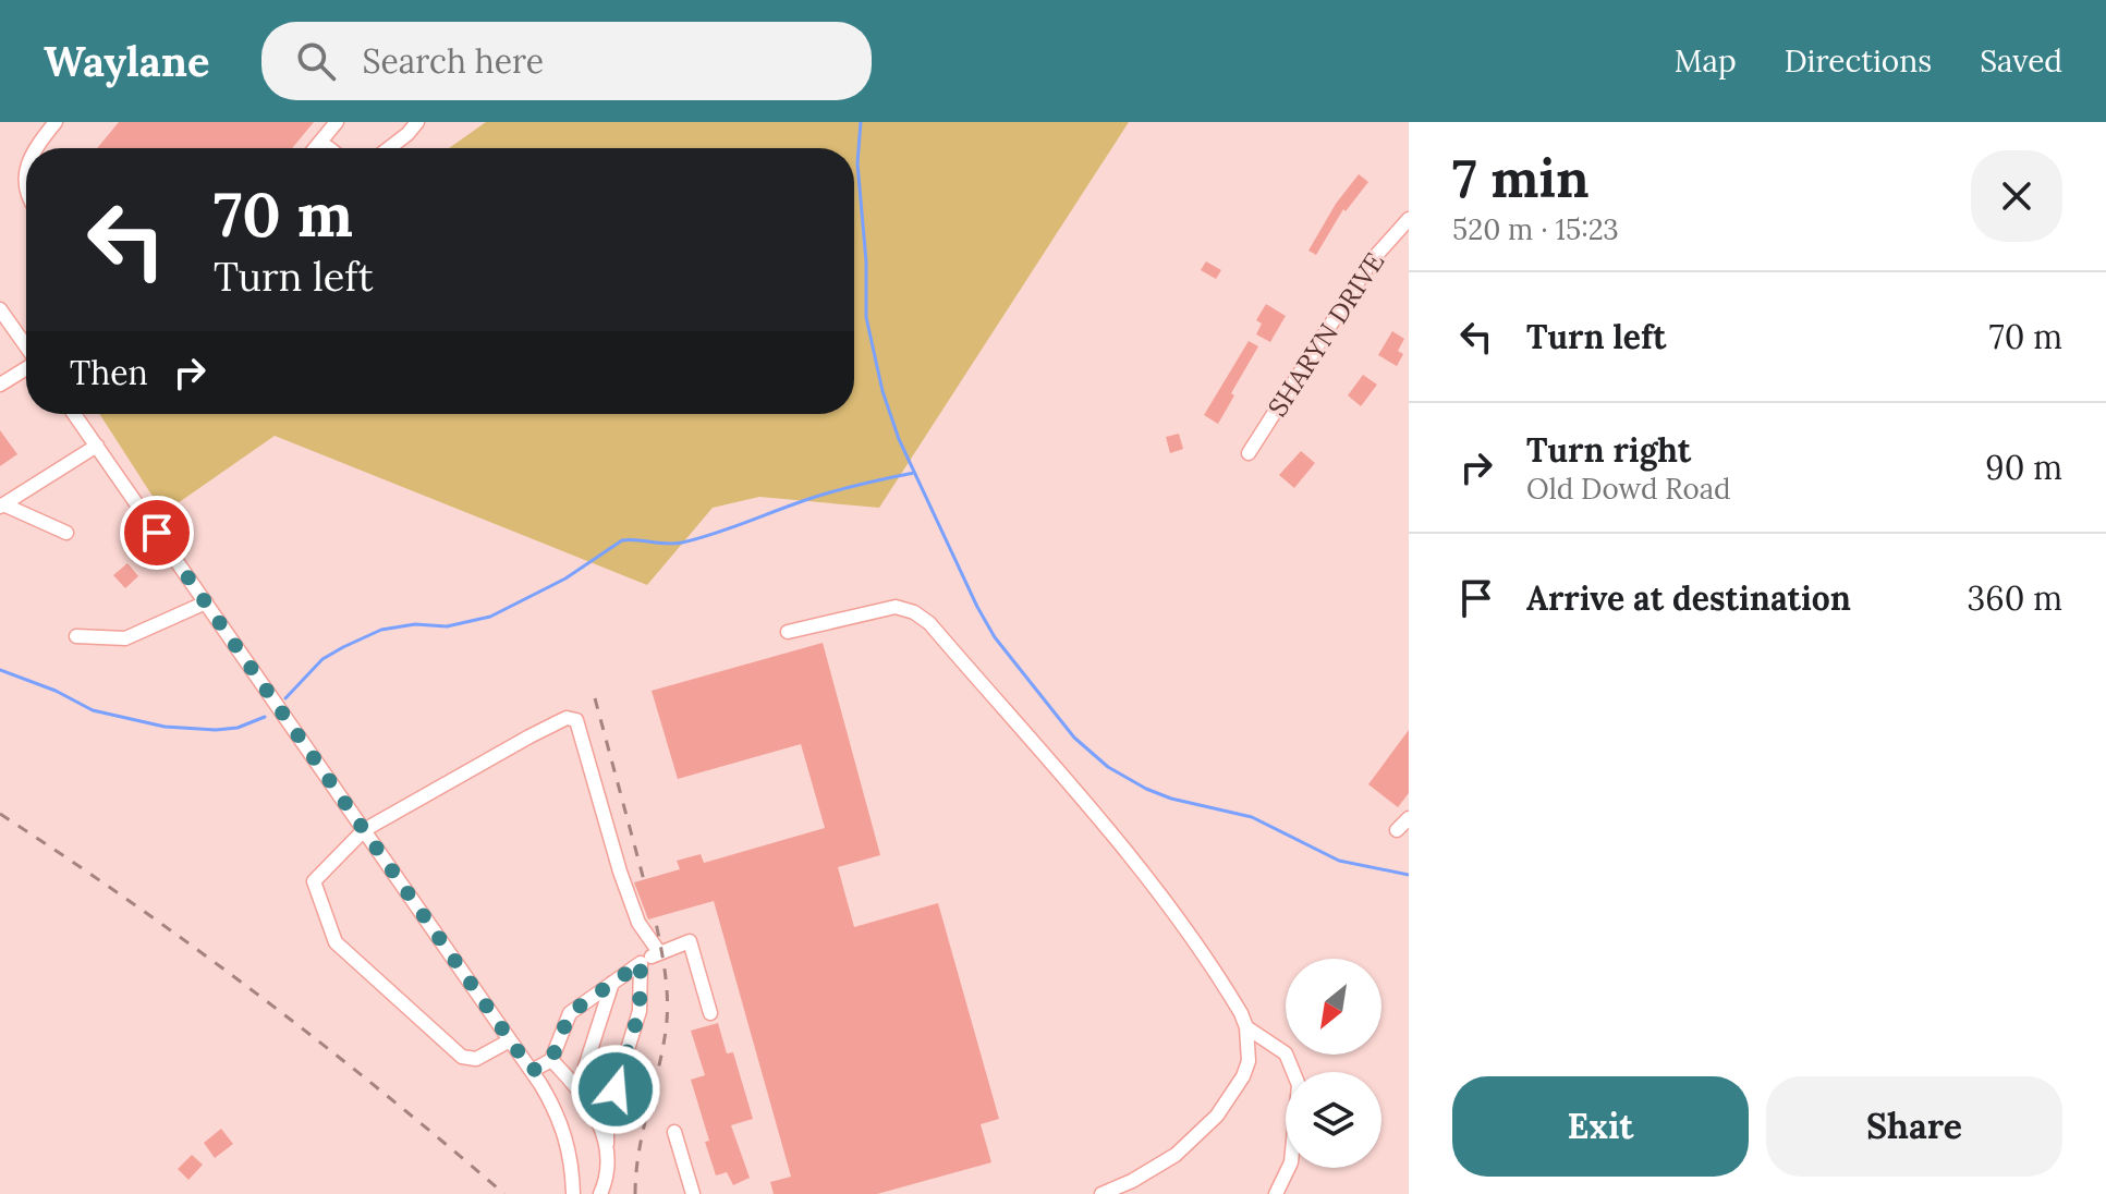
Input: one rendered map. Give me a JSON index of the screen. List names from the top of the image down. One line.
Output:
{"streets":{"street":["SHARYN DRIVE"]},"north":"bottom left","page":{"header":"Waylane","search":"Search here","nav":["Map","Directions","Saved"],"heading":["7 min","520 m · 15:23"],"turn":["70 m","Turn left"],"list":[{"name":"Turn left","value":"70 m"},{"name":"Turn right","note":"Old Dowd Road","value":"90 m"},{"name":"Arrive at destination","value":"360 m"}],"then":"Then","buttons":["Exit","Share"]}}
